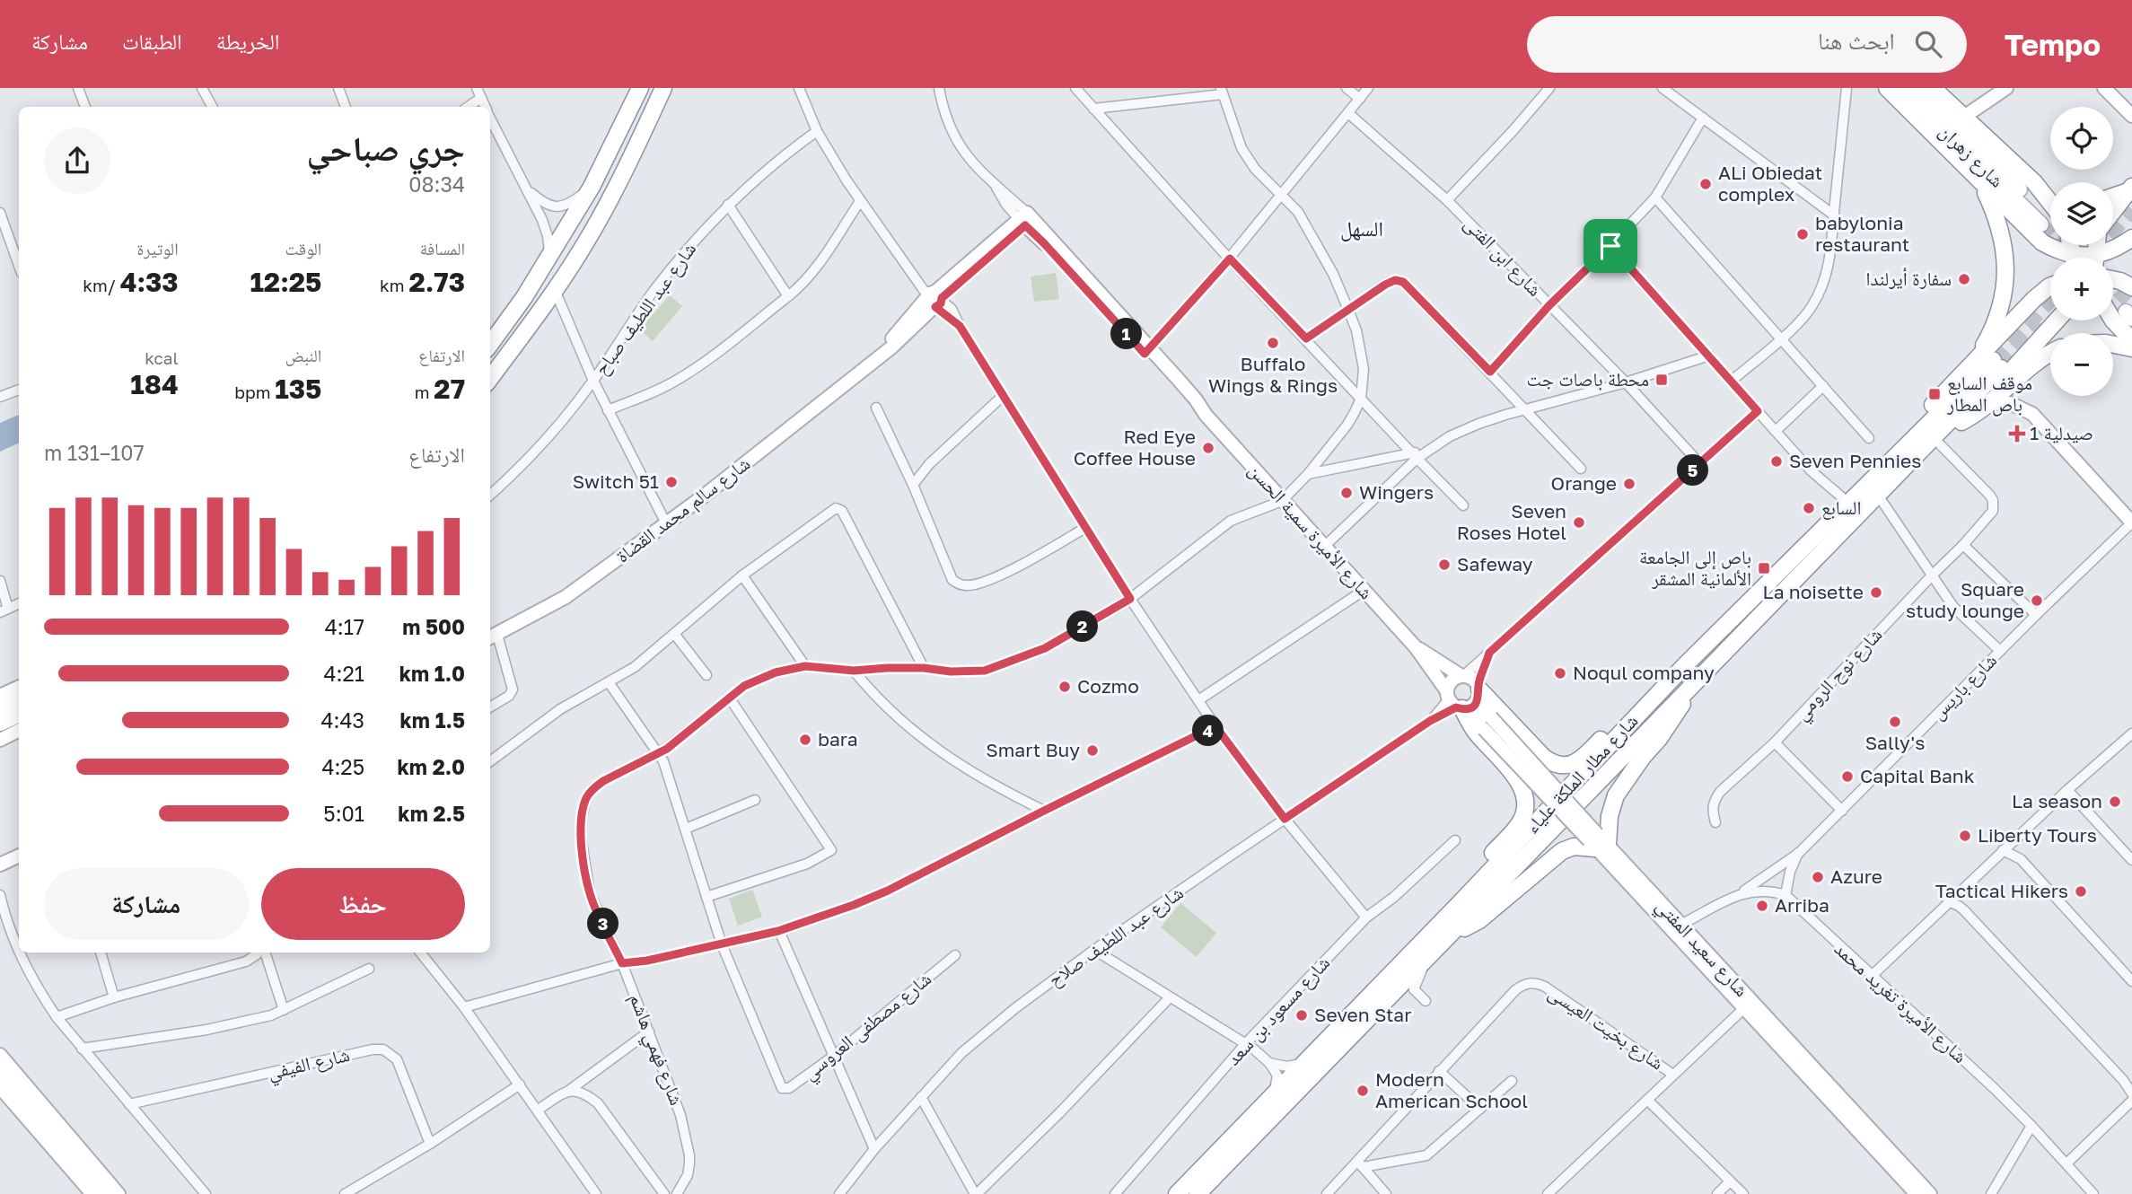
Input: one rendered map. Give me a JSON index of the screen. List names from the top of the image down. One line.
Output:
{"streets":{"highway":["شارع مطار الملكة علياء"],"main road":["شارع زهران"],"street":["شارع ابن الفتى","شارع عبد اللطيف صباح","شارع سالم محمد القضاة","شارع الأميرة سمية الحسن","شارع نوح الرومي","شارع باريس","شارع عبد اللطيف صلاح","شارع سعيد المفتي","شارع الأميرة تغريد محمد","شارع مسعود بن سعد","شارع مصطفى العروسي","شارع بخيت العيسى","شارع فهمي هاشم","شارع الفيفي"]},"crossings":[["شارع سالم محمد القضاة","شارع الأميرة سمية الحسن"],["شارع الأميرة سمية الحسن","شارع عبد اللطيف صلاح"],["شارع الأميرة سمية الحسن","شارع سعيد المفتي"],["شارع الأميرة سمية الحسن","شارع فهمي هاشم"],["شارع باريس","شارع الأميرة تغريد محمد"],["شارع عبد اللطيف صلاح","شارع سعيد المفتي"]],"districts":["السهل"],"places":{"other":["ALi Obiedat complex","babylonia restaurant","سفارة أيرلندا","Buffalo Wings & Rings","Red Eye Coffee House","Seven Pennies","Switch 51","Orange","Wingers","السابع","Seven Roses Hotel","Safeway","La noisette","Square study lounge","Noqul company","Cozmo","Sally's","bara","Smart Buy","Capital Bank","La season","Liberty Tours","Azure","Tactical Hikers","Arriba","Seven Star","Modern American School"],"transit":["محطة باصات جت","موقف السابع باص المطار","باص إلى الجامعة الألمانية المشقر"],"health":["صيدلية 1"]},"page":{"header":"Tempo","search":"ابحث هنا","nav":["الخريطة","الطبقات","مشاركة"],"map_buttons":["+","−"],"heading":["جري صباحي","08:34"],"stats":[["المسافة","2.73 km"],["الوقت","12:25"],["الوتيرة","4:33 /km"],["الارتفاع","27 m"],["النبض","135 bpm"],["kcal","184"]],"pins":["1","5","2","4","3"],"chart":["الارتفاع","107–131 m"],"list":[{"name":"500 m","note":"4:17"},{"name":"1.0 km","note":"4:21"},{"name":"1.5 km","note":"4:43"},{"name":"2.0 km","note":"4:25"},{"name":"2.5 km","note":"5:01"}],"buttons":["حفظ","مشاركة"]}}
